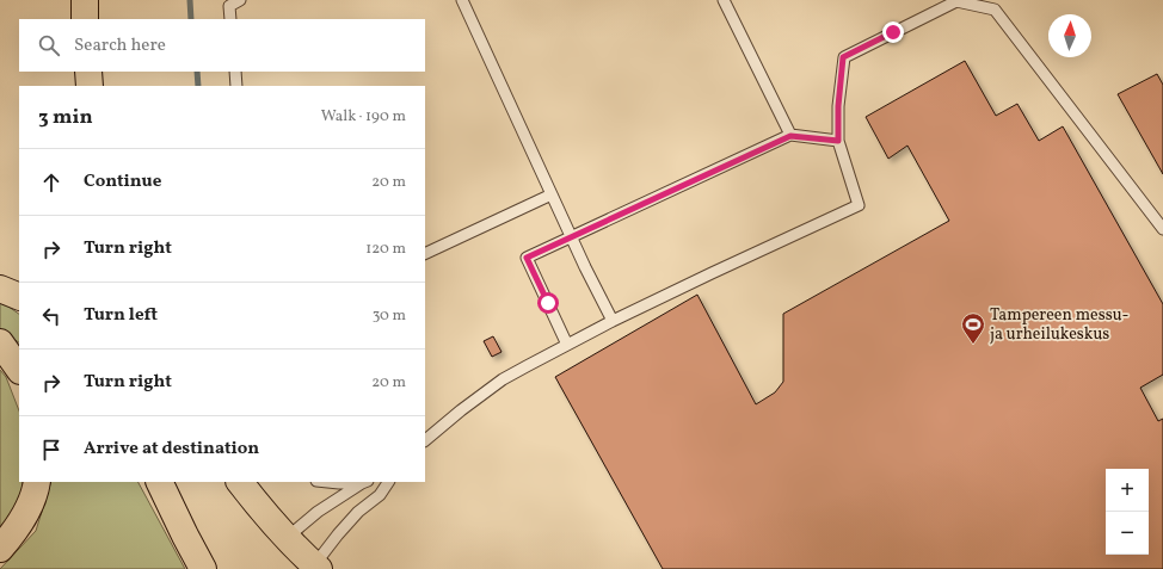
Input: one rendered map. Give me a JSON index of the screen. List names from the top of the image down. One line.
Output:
{"places":{"sports":["Tampereen messu- ja urheilukeskus"]},"north":"top","page":{"search":"Search here","heading":["3 min","Walk · 190 m"],"list":[["Continue","20 m"],["Turn right","120 m"],["Turn left","30 m"],["Turn right","20 m"],"Arrive at destination"],"map_buttons":["+","−"]}}
